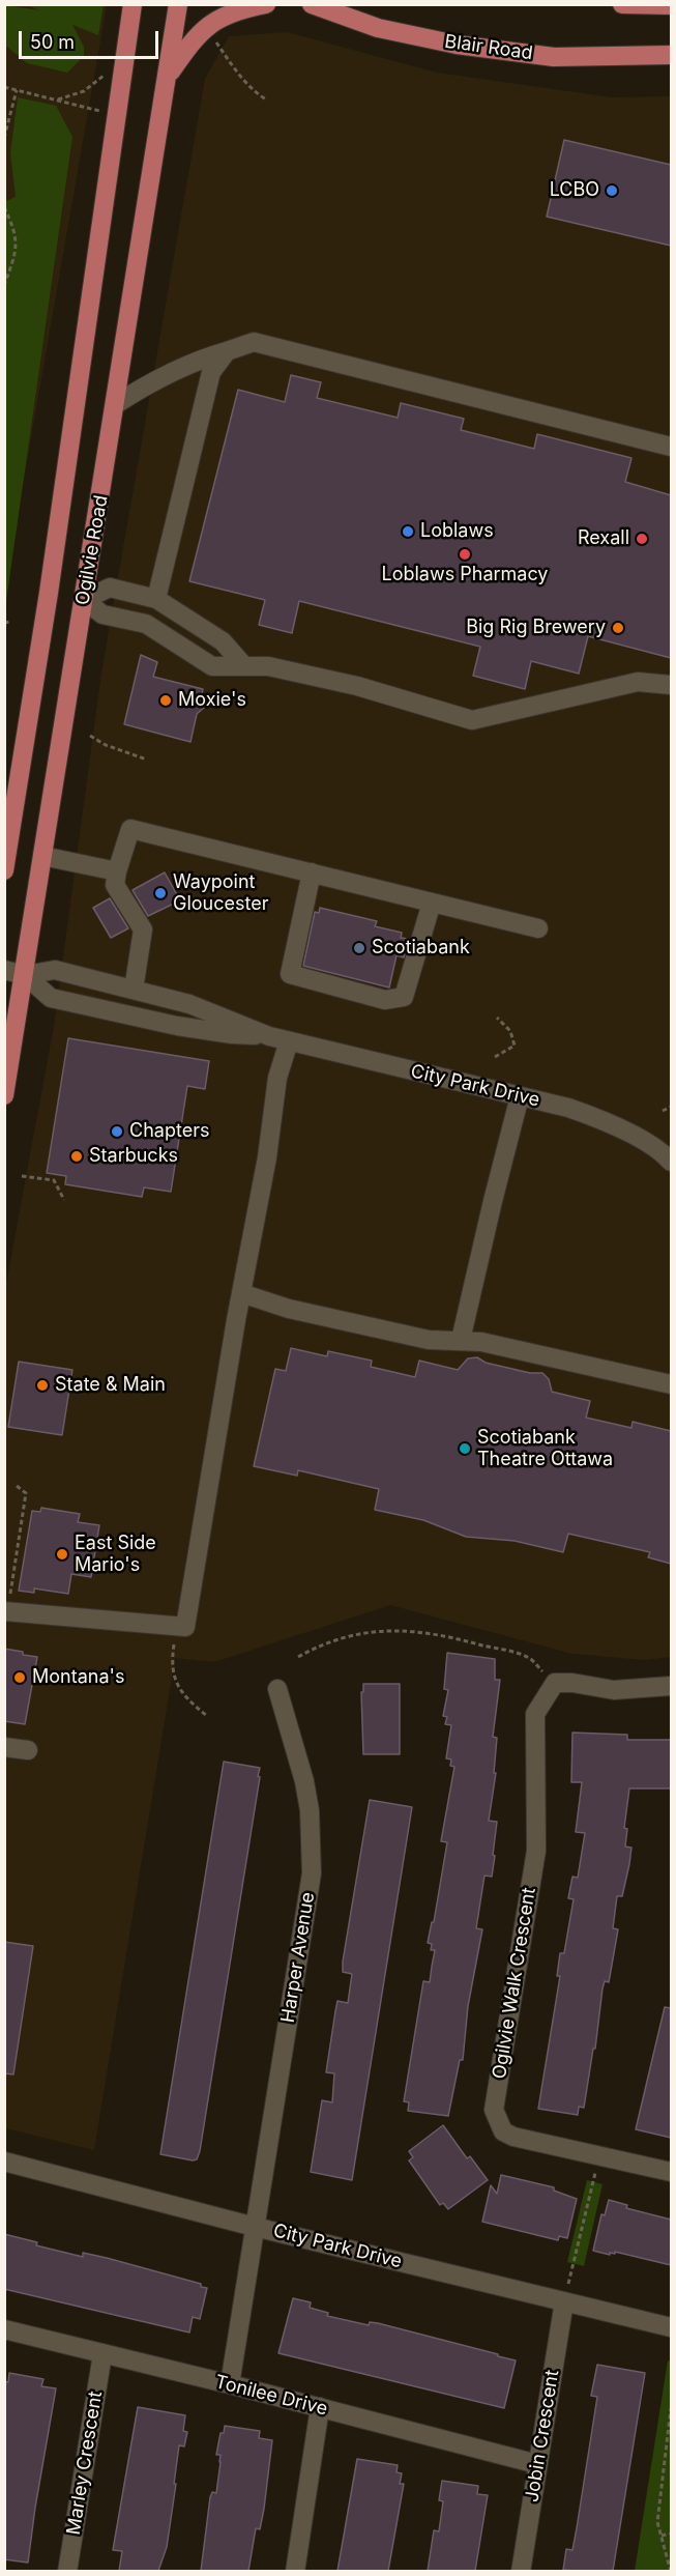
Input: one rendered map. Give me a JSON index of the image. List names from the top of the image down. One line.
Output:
{"streets":{"main road":["Blair Road","Ogilvie Road"],"street":["City Park Drive","Harper Avenue","Ogilvie Walk Crescent","Tonilee Drive","Jobin Crescent","Marley Crescent"]},"crossings":[["Ogilvie Road","City Park Drive"],["City Park Drive","Harper Avenue"],["City Park Drive","Jobin Crescent"],["Harper Avenue","Tonilee Drive"],["Tonilee Drive","Jobin Crescent"],["Tonilee Drive","Marley Crescent"]],"places":["LCBO","Loblaws","Rexall","Loblaws Pharmacy","Big Rig Brewery","Moxie's","Waypoint Gloucester","Scotiabank","Chapters","Starbucks","State & Main","Scotiabank Theatre Ottawa","East Side Mario's","Montana's"],"scale_bar":"50 m"}
